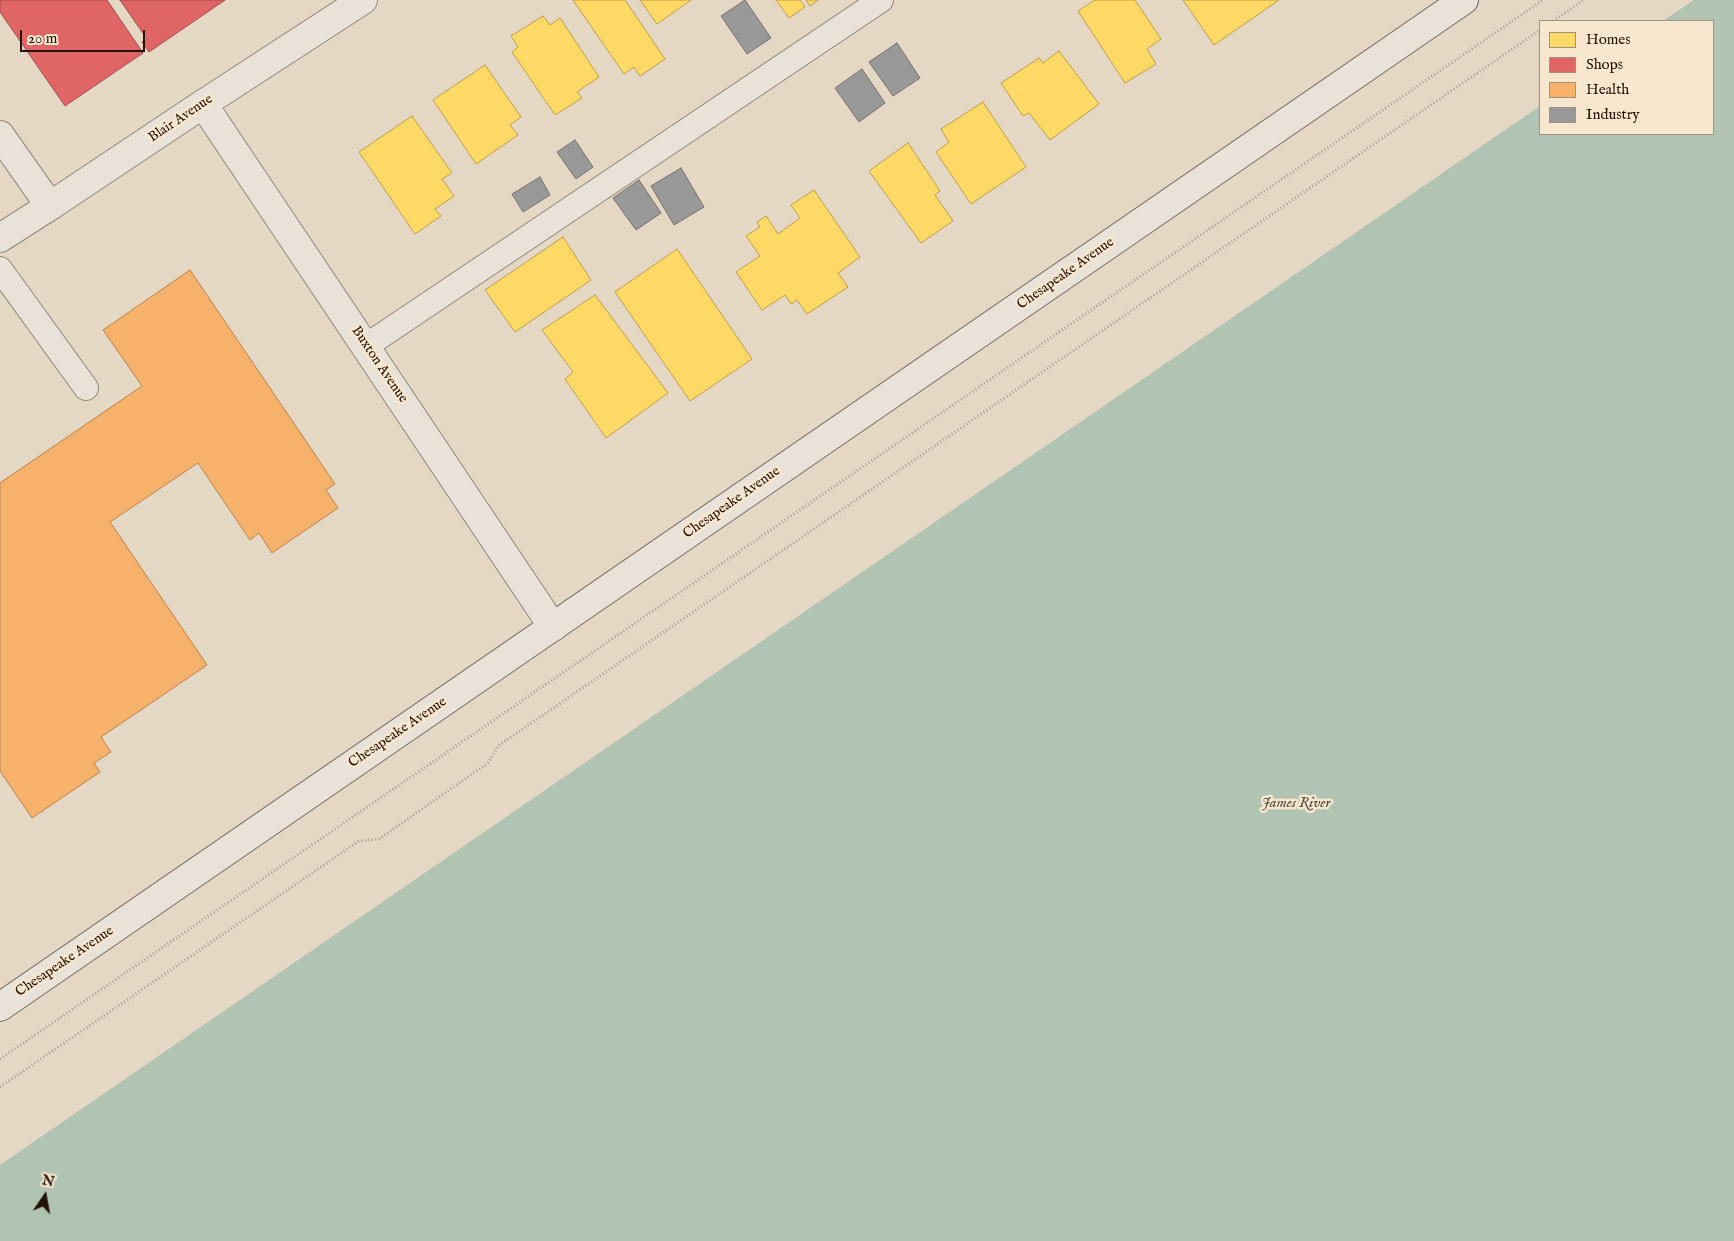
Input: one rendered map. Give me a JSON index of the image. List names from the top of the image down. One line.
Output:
{"streets":{"main road":["Blair Avenue","Chesapeake Avenue","Buxton Avenue"]},"crossings":[["Blair Avenue","Buxton Avenue"],["Chesapeake Avenue","Buxton Avenue"]],"water":["James River"],"legend":["Homes","Shops","Health","Industry"],"scale_bar":"20 m","north":"top"}
